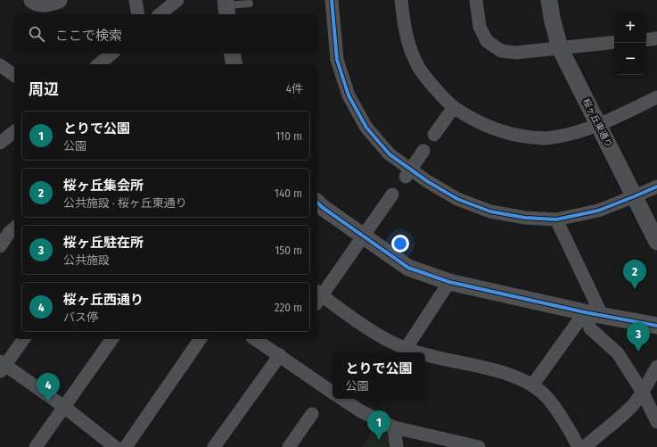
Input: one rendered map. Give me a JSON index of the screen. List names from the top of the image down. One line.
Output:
{"streets":{"street":["桜ヶ丘東通り"]},"page":{"map_buttons":["+","−"],"search":"ここで検索","heading":["周辺","4件"],"list":[{"mark":"1","name":"とりで公園","note":"公園","value":"110 m"},{"mark":"2","name":"桜ヶ丘集会所","note":"公共施設 · 桜ヶ丘東通り","value":"140 m"},{"mark":"3","name":"桜ヶ丘駐在所","note":"公共施設","value":"150 m"},{"mark":"4","name":"桜ヶ丘西通り","note":"バス停","value":"220 m"}],"pins":["2","3","4","1"],"popup":["とりで公園","公園"]}}
